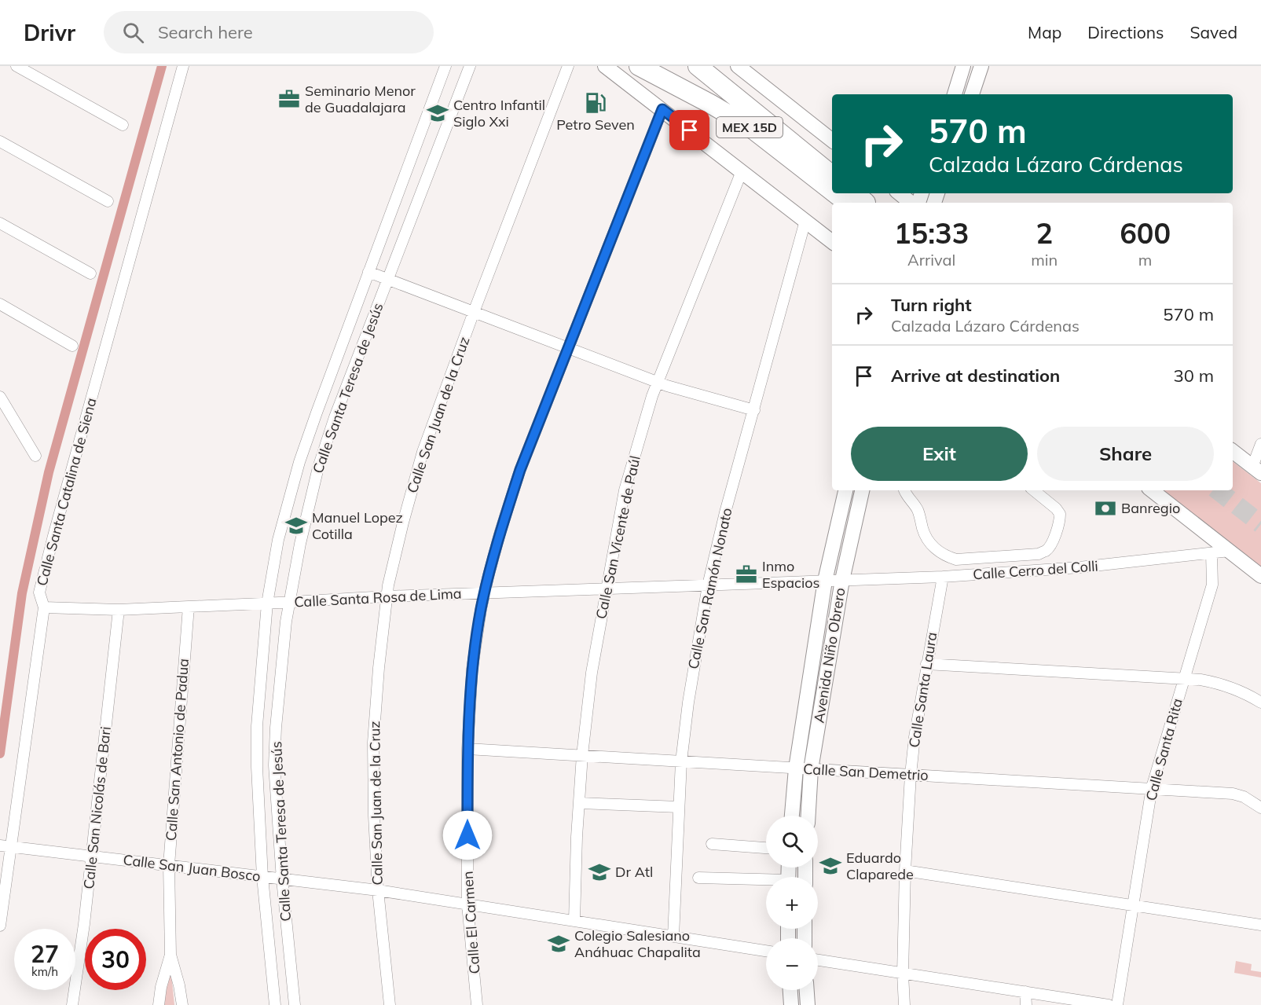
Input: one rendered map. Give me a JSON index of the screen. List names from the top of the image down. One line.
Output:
{"streets":{"highway":["MEX 15D"],"main road":["Avenida Niño Obrero"],"street":["Calle Santa Teresa de Jesús","Calle San Juan de la Cruz","Calle Santa Catalina de Siena","Calle San Vicente de Paúl","Calle Cerro del Colli","Calle San Ramón Nonato","Calle Santa Rosa de Lima","Calle Santa Laura","Calle San Antonio de Padua","Calle Santa Rita","Calle San Demetrio","Calle San Nicolás de Bari","Calle San Juan Bosco","Calle El Carmen"]},"crossings":[["Calle Santa Teresa de Jesús","Calle Santa Rosa de Lima"],["Calle Santa Teresa de Jesús","Calle San Juan Bosco"],["Calle San Juan de la Cruz","Calle Santa Rosa de Lima"],["Calle San Juan de la Cruz","Calle San Juan Bosco"],["Calle Santa Catalina de Siena","Calle Santa Rosa de Lima"],["Calle Santa Catalina de Siena","Calle San Juan Bosco"],["Calle San Vicente de Paúl","Calle Santa Rosa de Lima"],["Calle San Vicente de Paúl","Calle San Demetrio"],["Calle San Vicente de Paúl","Calle San Juan Bosco"],["Calle Cerro del Colli","Calle Santa Rosa de Lima"],["Calle Cerro del Colli","Avenida Niño Obrero"],["Calle Cerro del Colli","Calle Santa Laura"],["Calle Cerro del Colli","Calle Santa Rita"],["Calle San Ramón Nonato","Calle Santa Rosa de Lima"],["Calle San Ramón Nonato","Calle San Demetrio"],["Calle San Ramón Nonato","Calle San Juan Bosco"],["Calle Santa Rosa de Lima","Avenida Niño Obrero"],["Calle Santa Rosa de Lima","Calle San Antonio de Padua"],["Calle Santa Rosa de Lima","Calle San Nicolás de Bari"],["Calle Santa Rosa de Lima","Calle El Carmen"],["Avenida Niño Obrero","Calle San Demetrio"],["Calle Santa Laura","Calle San Demetrio"],["Calle San Antonio de Padua","Calle San Juan Bosco"],["Calle Santa Rita","Calle San Demetrio"],["Calle San Demetrio","Calle El Carmen"],["Calle San Nicolás de Bari","Calle San Juan Bosco"],["Calle San Juan Bosco","Calle El Carmen"]],"places":{"office":["Seminario Menor de Guadalajara","Inmo Espacios"],"fuel station":["Petro Seven"],"school or university":["Centro Infantil Siglo Xxi","Manuel Lopez Cotilla","Eduardo Claparede","Dr Atl","Colegio Salesiano Anáhuac Chapalita"],"bank":["Banregio"]},"page":{"header":"Drivr","search":"Search here","nav":["Map","Directions","Saved"],"turn":["570 m","Calzada Lázaro Cárdenas"],"eta":["15:33","Arrival","2","min","600","m"],"list":[{"name":"Turn right","note":"Calzada Lázaro Cárdenas","value":"570 m"},{"name":"Arrive at destination","value":"30 m"}],"buttons":["Exit","Share"],"map_buttons":["+","−"],"speed":"27 km/h","limit":"30"}}
